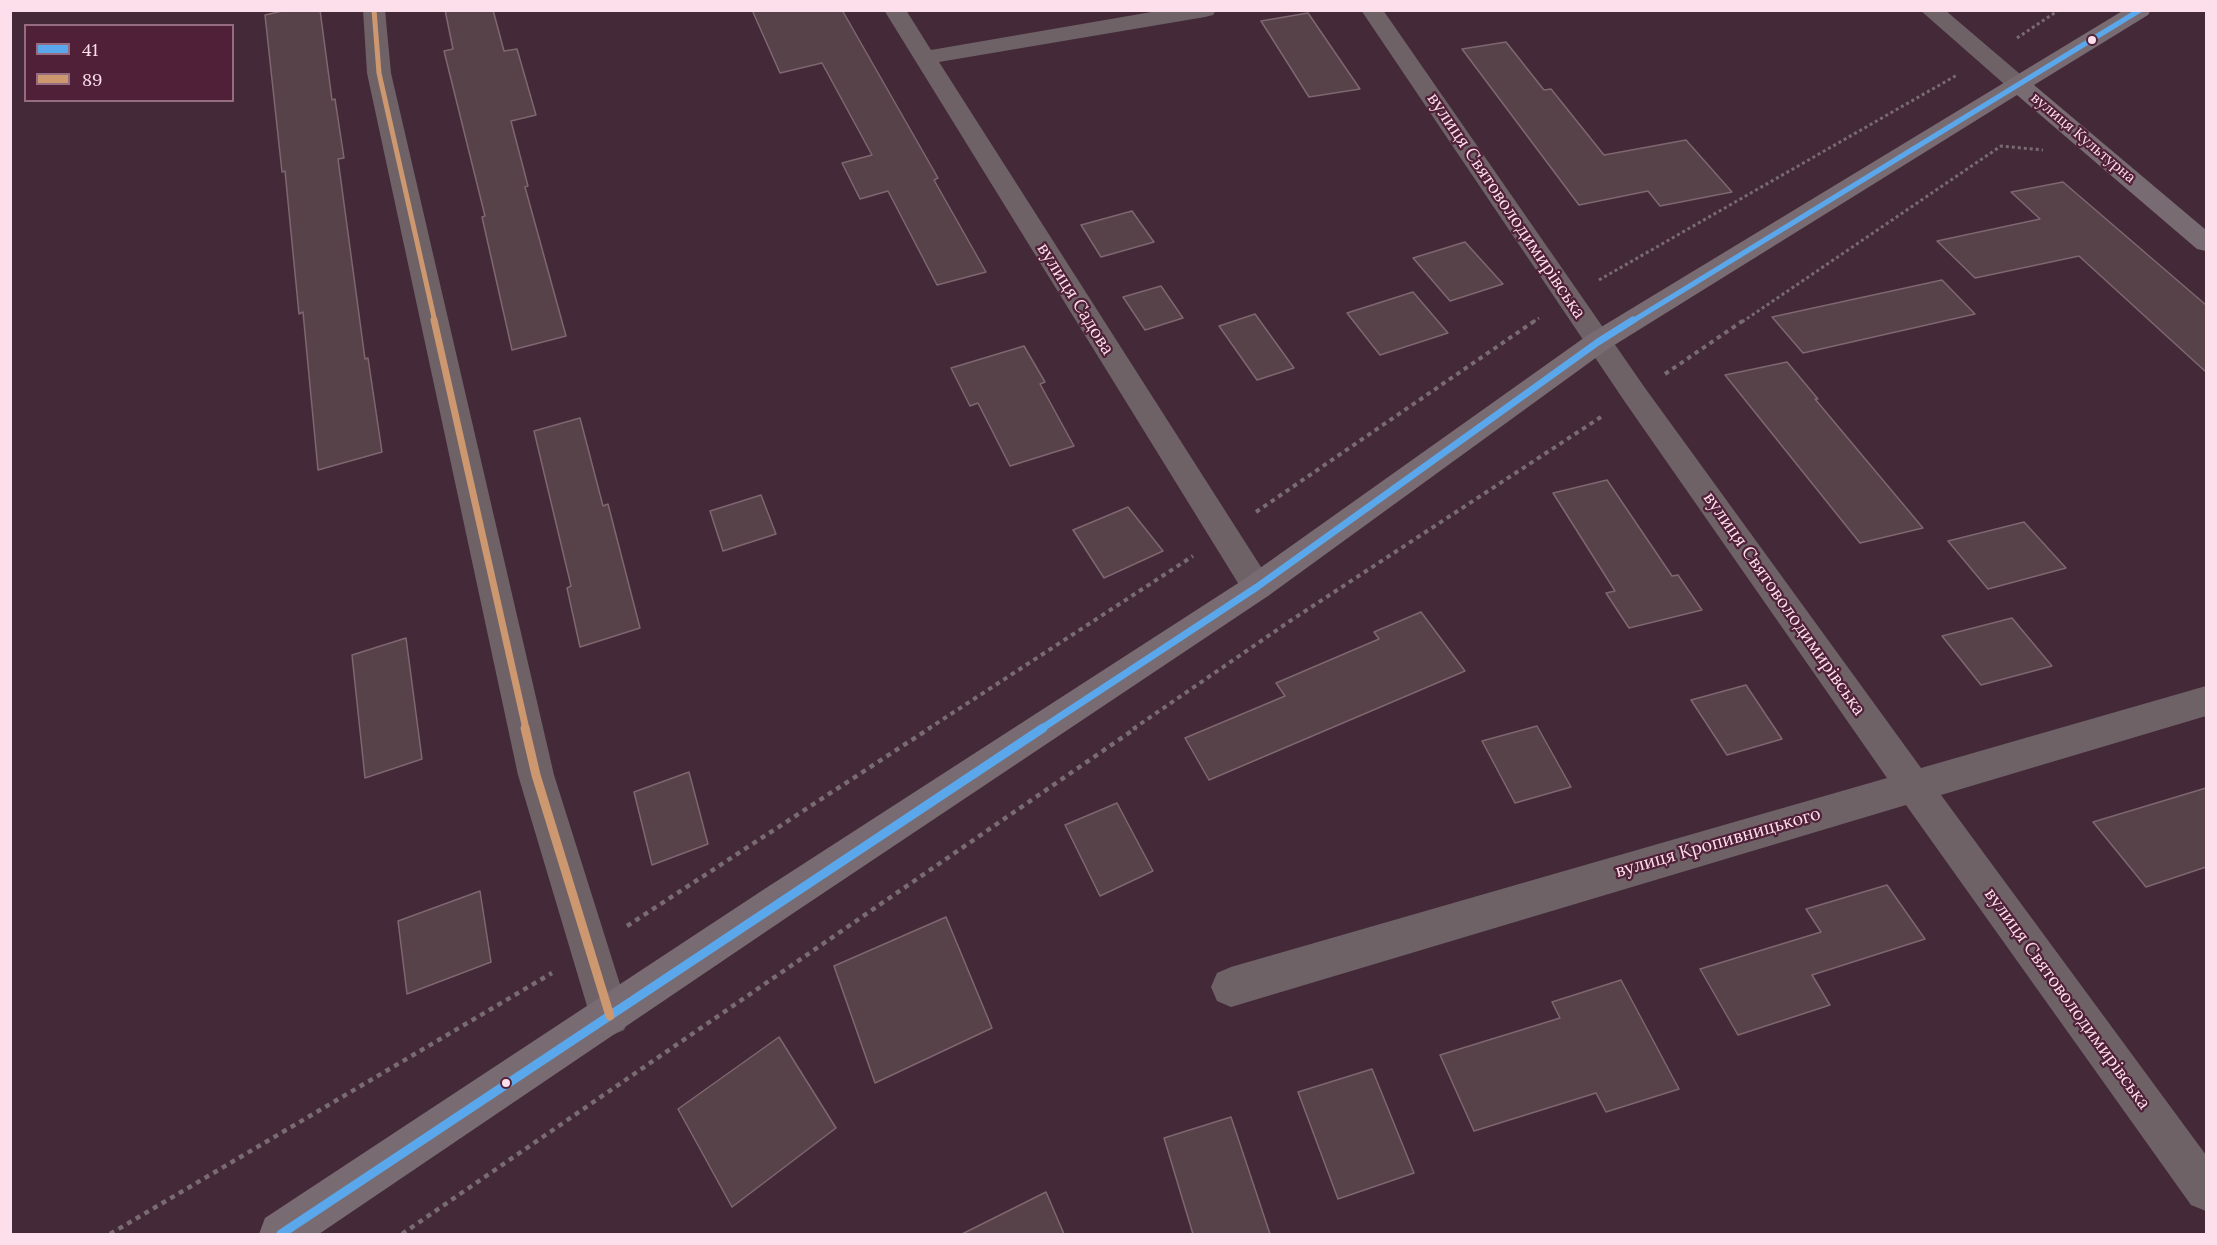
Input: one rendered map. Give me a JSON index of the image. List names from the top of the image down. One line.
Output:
{"streets":{"main road":["вулиця Культурна"],"street":["вулиця Святоволодимирівська","вулиця Садова","вулиця Кропивницького"]},"crossings":[["вулиця Святоволодимирівська","вулиця Кропивницького"]],"lines":["transit line 41","transit line 89"],"legend":["41","89"]}
